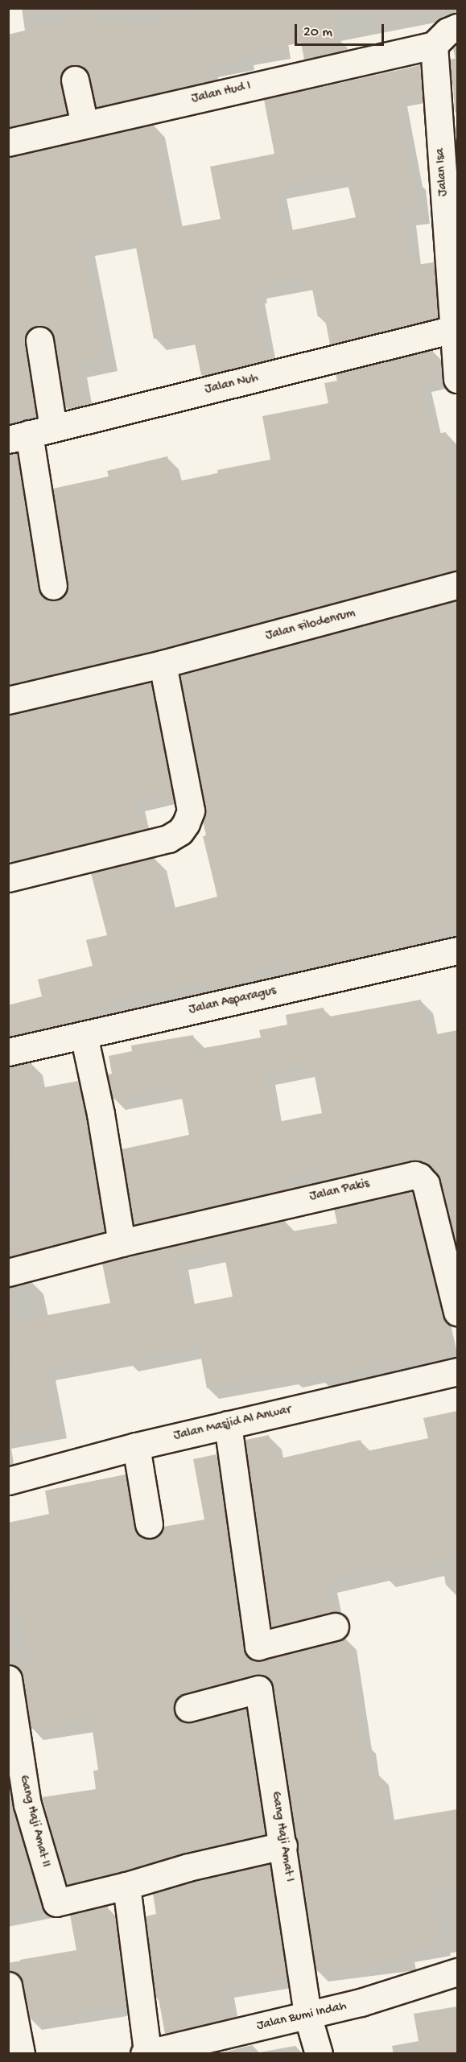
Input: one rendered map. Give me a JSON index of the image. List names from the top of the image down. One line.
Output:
{"streets":{"street":["Jalan Hud I","Jalan Isa","Jalan Nuh","Jalan Filodenrum","Jalan Asparagus","Jalan Pakis","Jalan Masjid Al Anwar","Gang Haji Amat II","Gang Haji Amat I","Jalan Bumi Indah"]},"crossings":[["Jalan Hud I","Jalan Isa"],["Jalan Isa","Jalan Nuh"],["Gang Haji Amat I","Jalan Bumi Indah"]],"scale_bar":"20 m"}
